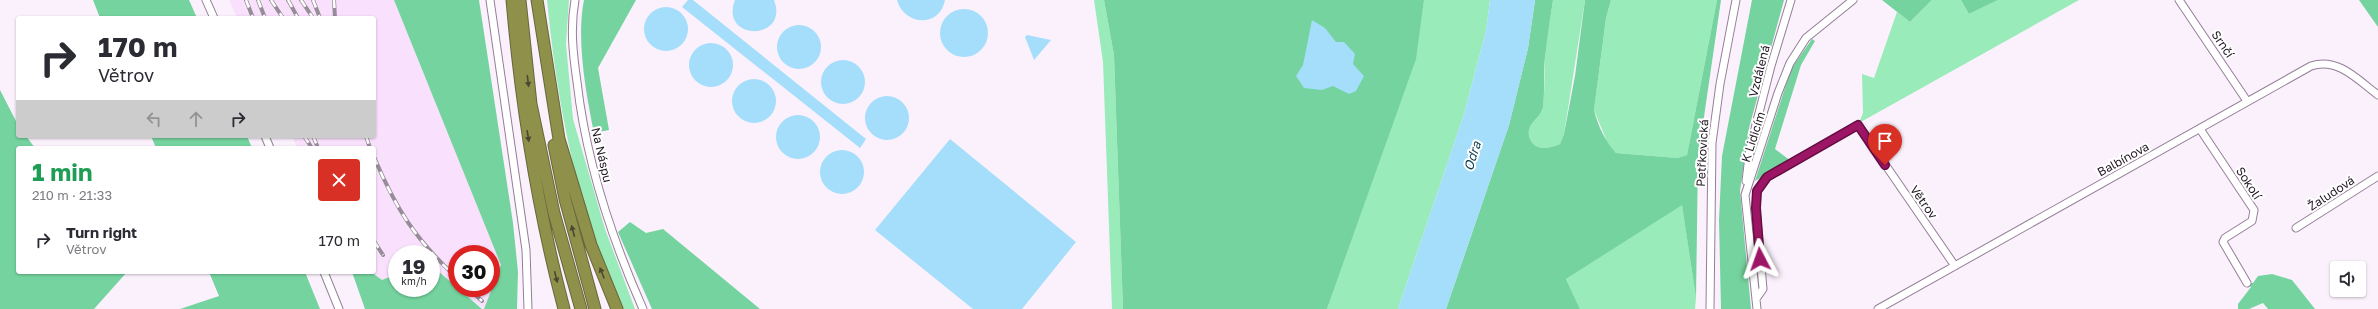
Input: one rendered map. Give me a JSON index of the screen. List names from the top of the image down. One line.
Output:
{"streets":{"street":["Srnčí","Vzdálená","K Lidicím","Petřkovická","Na Náspu","Balbínova","Sokolí","Žaludová","Větrov"]},"crossings":[["Srnčí","Balbínova"],["Vzdálená","K Lidicím"],["K Lidicím","Větrov"],["Balbínova","Sokolí"],["Balbínova","Větrov"]],"water":["Odra"],"page":{"turn":["170 m","Větrov"],"heading":["1 min","210 m · 21:33"],"list":[{"name":"Turn right","note":"Větrov","value":"170 m"}],"speed":"19 km/h","limit":"30"}}
